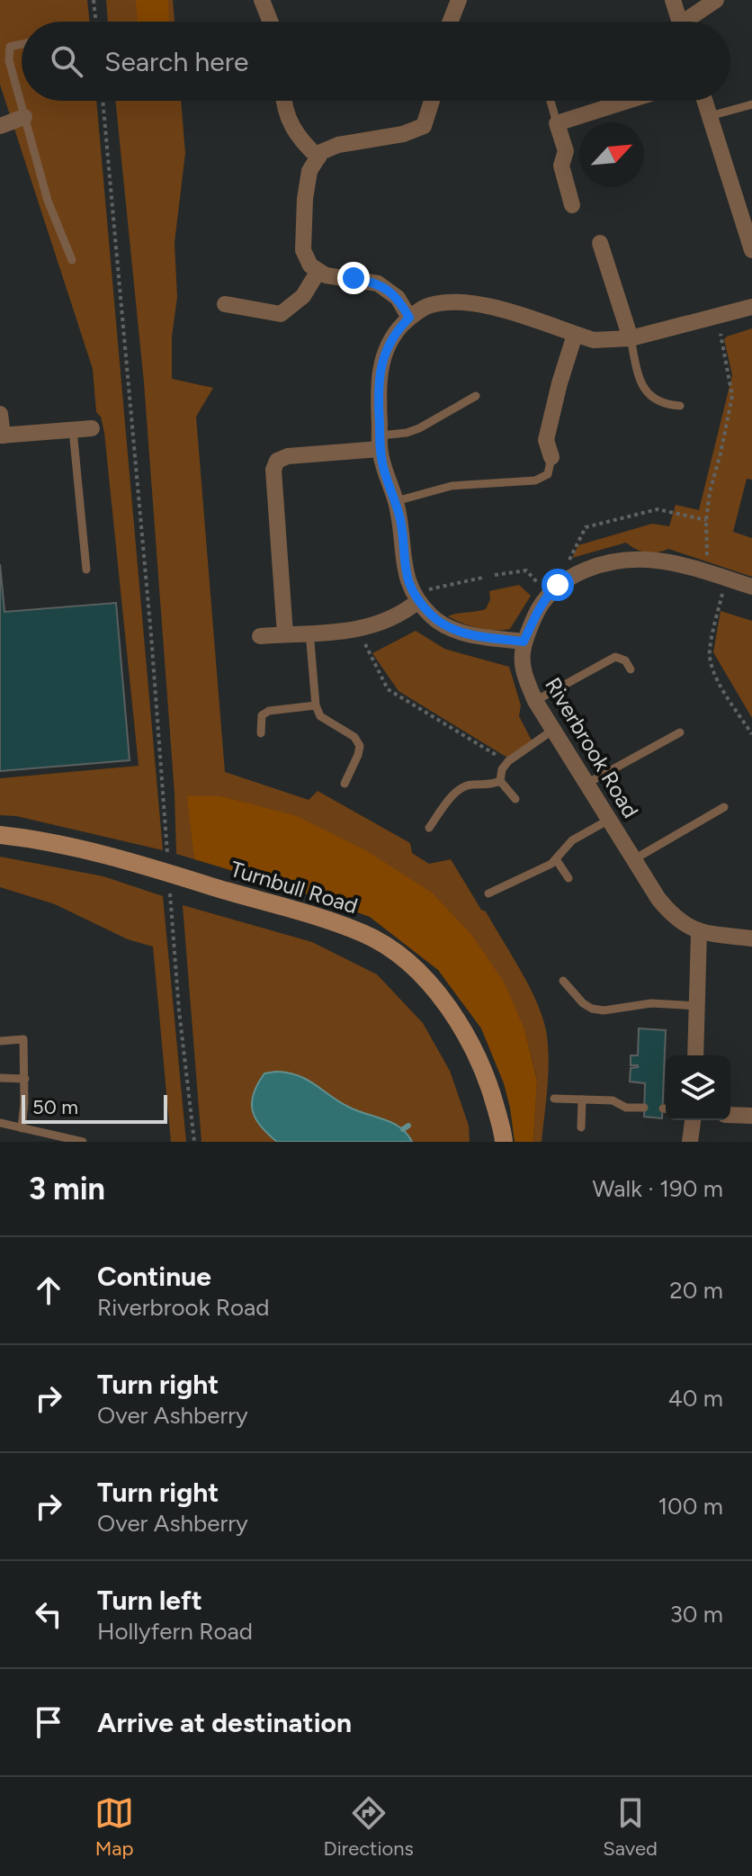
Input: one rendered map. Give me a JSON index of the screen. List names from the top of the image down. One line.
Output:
{"streets":{"street":["Riverbrook Road","Turnbull Road"]},"scale_bar":"50 m","north":"top right","page":{"search":"Search here","scale":"50 m","heading":["3 min","Walk · 190 m"],"list":[["Continue","Riverbrook Road","20 m"],["Turn right","Over Ashberry","40 m"],["Turn right","Over Ashberry","100 m"],["Turn left","Hollyfern Road","30 m"],"Arrive at destination"],"nav":["Map","Directions","Saved"]}}
